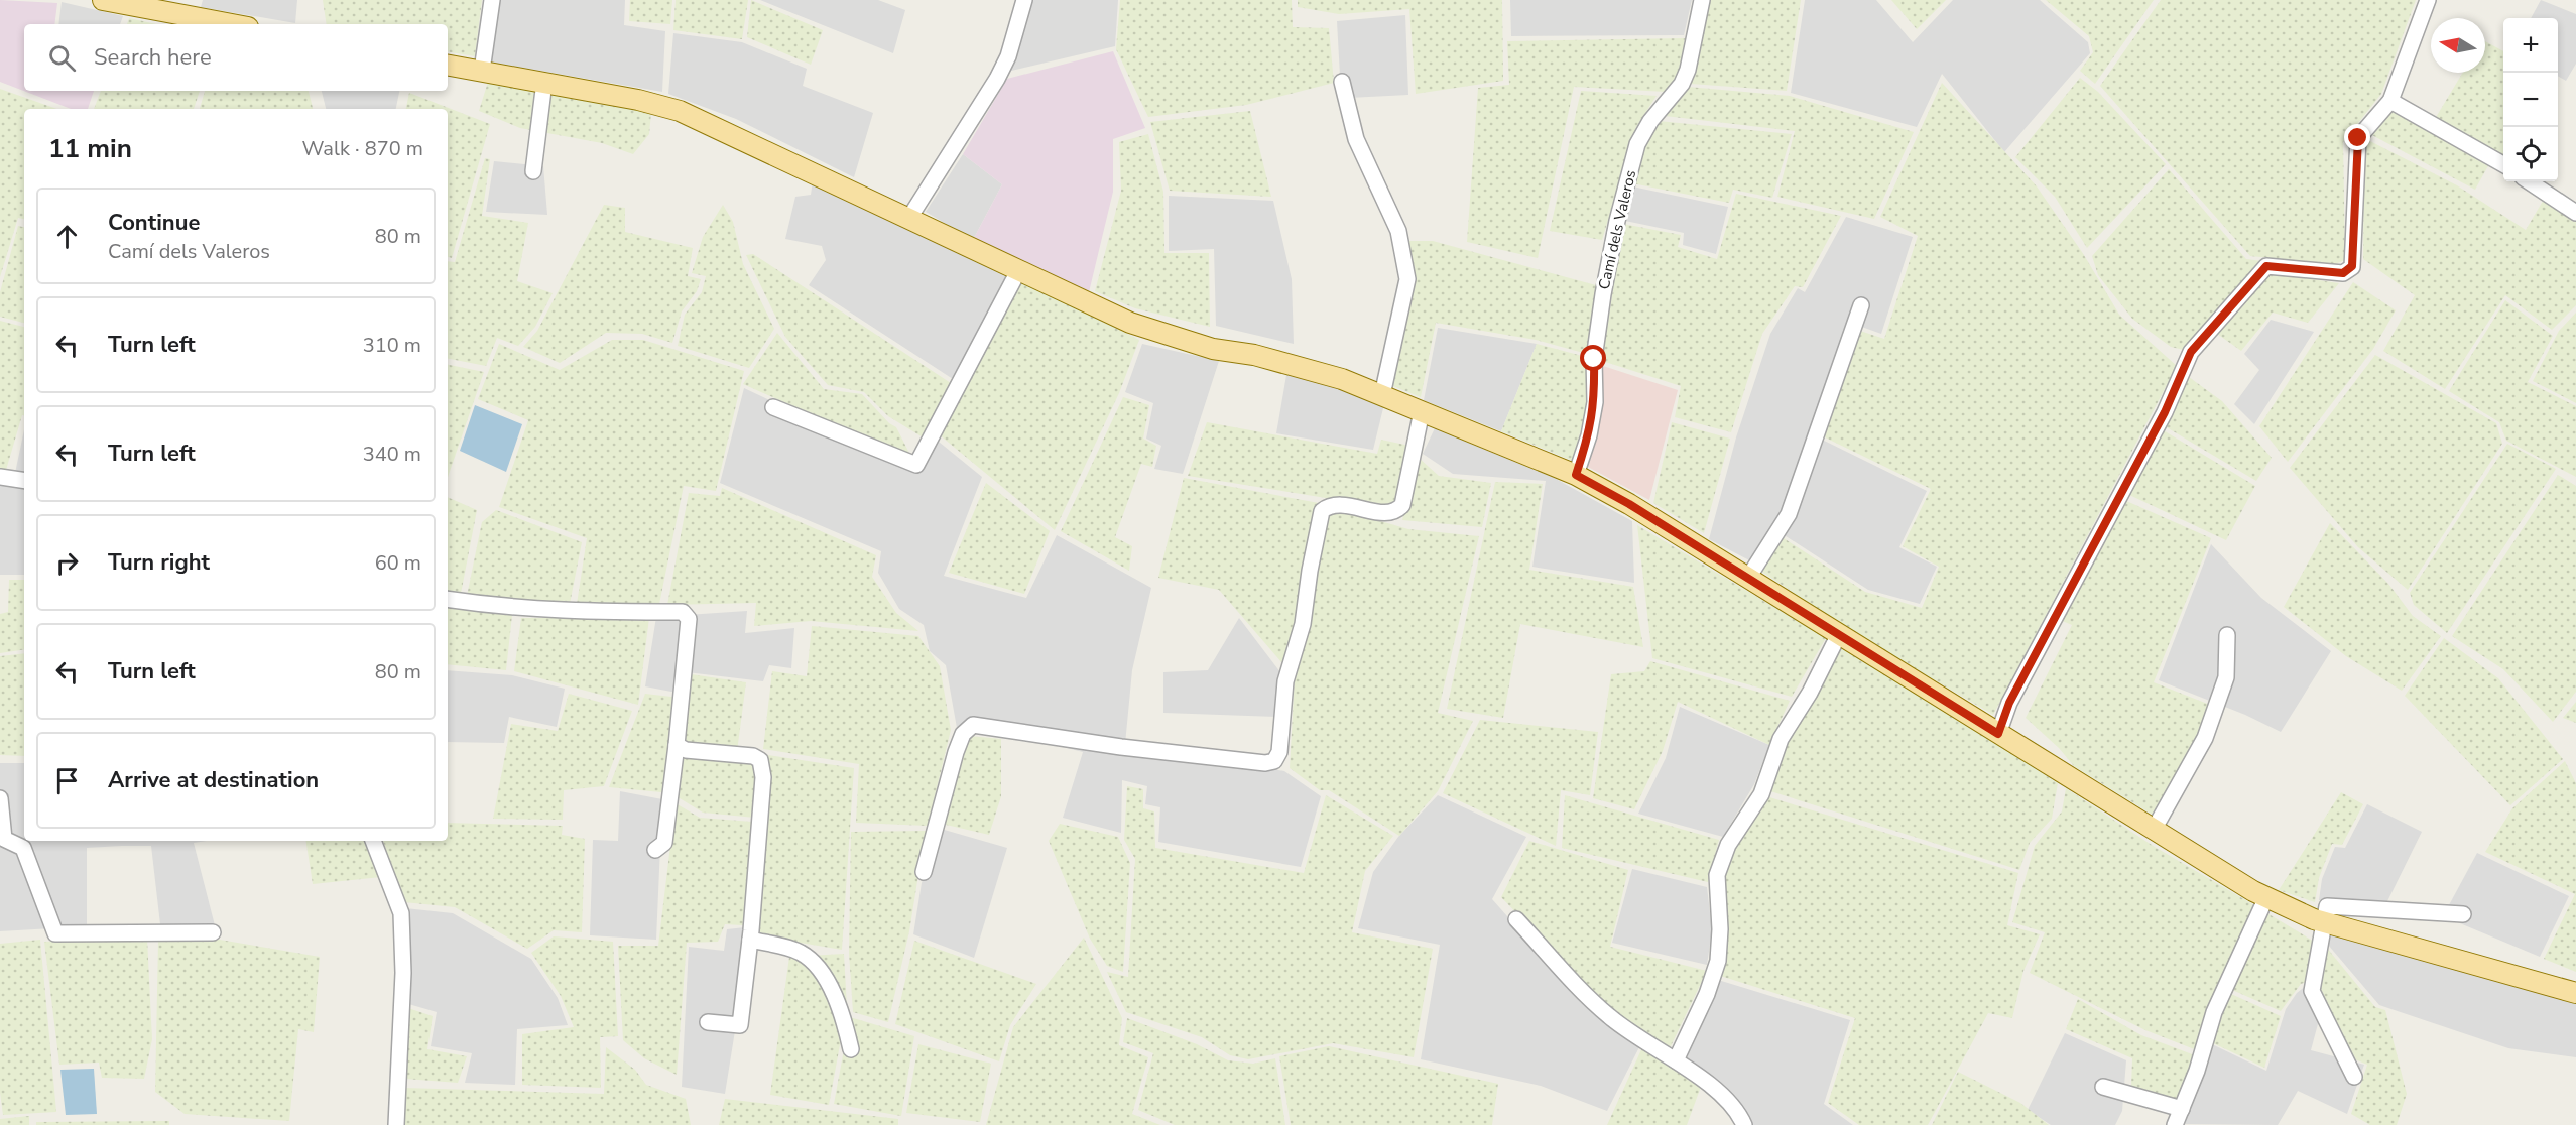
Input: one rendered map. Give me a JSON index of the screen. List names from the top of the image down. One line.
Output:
{"streets":{"street":["Camí dels Valeros"]},"north":"left","page":{"map_buttons":["+","−"],"search":"Search here","heading":["11 min","Walk · 870 m"],"list":[["Continue","Camí dels Valeros","80 m"],["Turn left","310 m"],["Turn left","340 m"],["Turn right","60 m"],["Turn left","80 m"],"Arrive at destination"]}}
